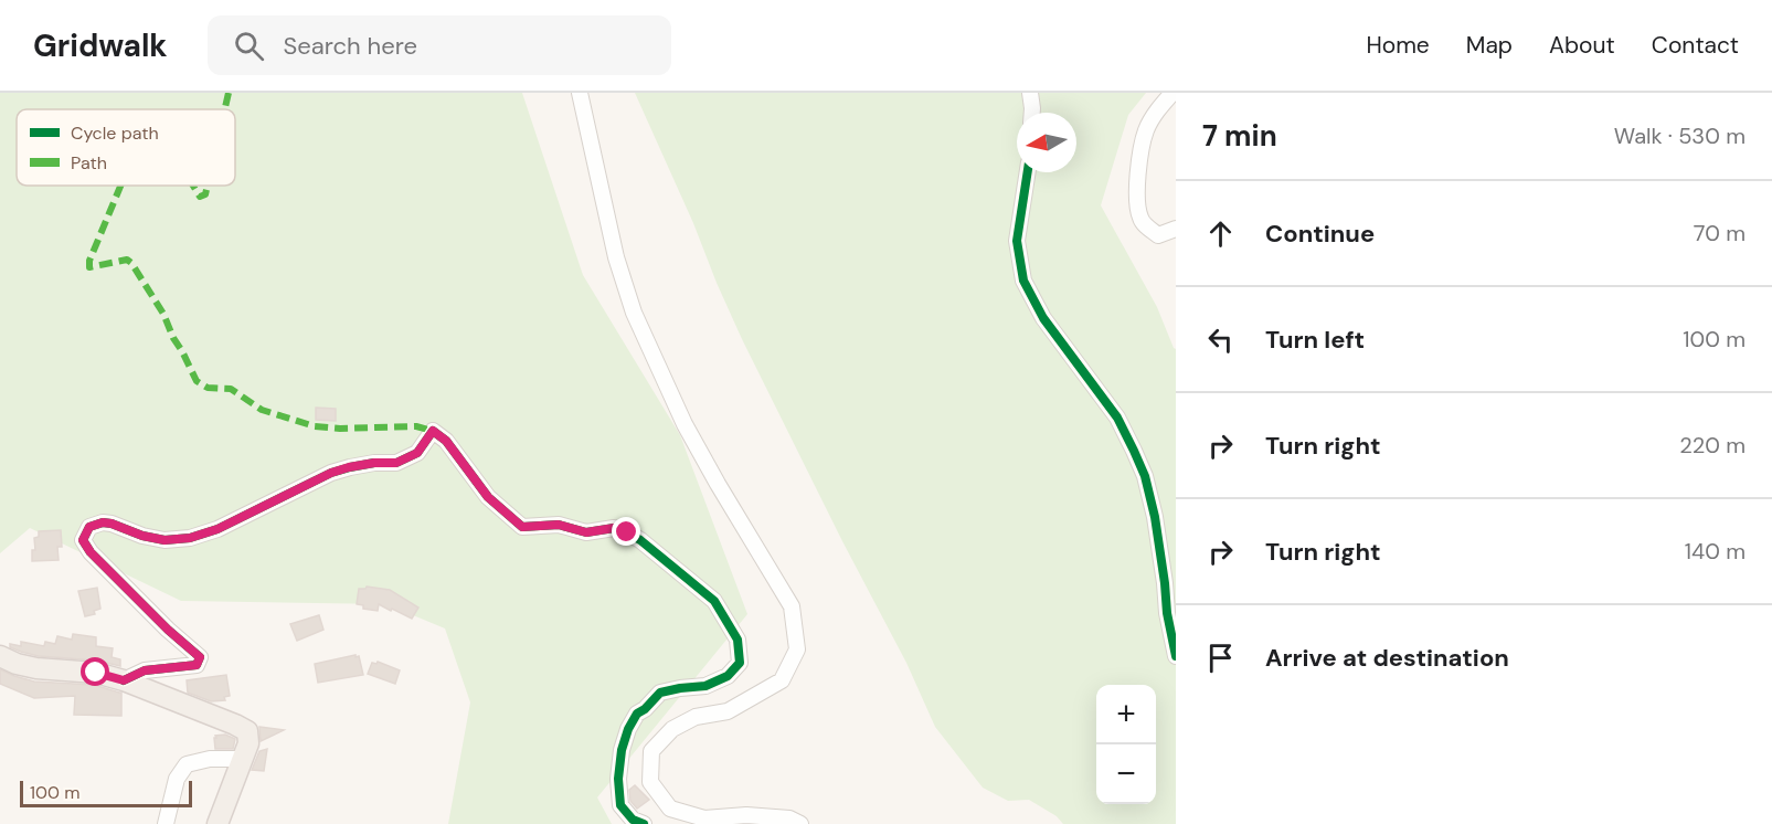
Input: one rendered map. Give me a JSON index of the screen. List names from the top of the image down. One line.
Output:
{"legend":["Cycle path","Path"],"scale_bar":"100 m","north":"left","page":{"header":"Gridwalk","search":"Search here","nav":["Home","Map","About","Contact"],"heading":["7 min","Walk · 530 m"],"list":[["Continue","70 m"],["Turn left","100 m"],["Turn right","220 m"],["Turn right","140 m"],"Arrive at destination"],"map_buttons":["+","−"],"scale":"100 m"}}
